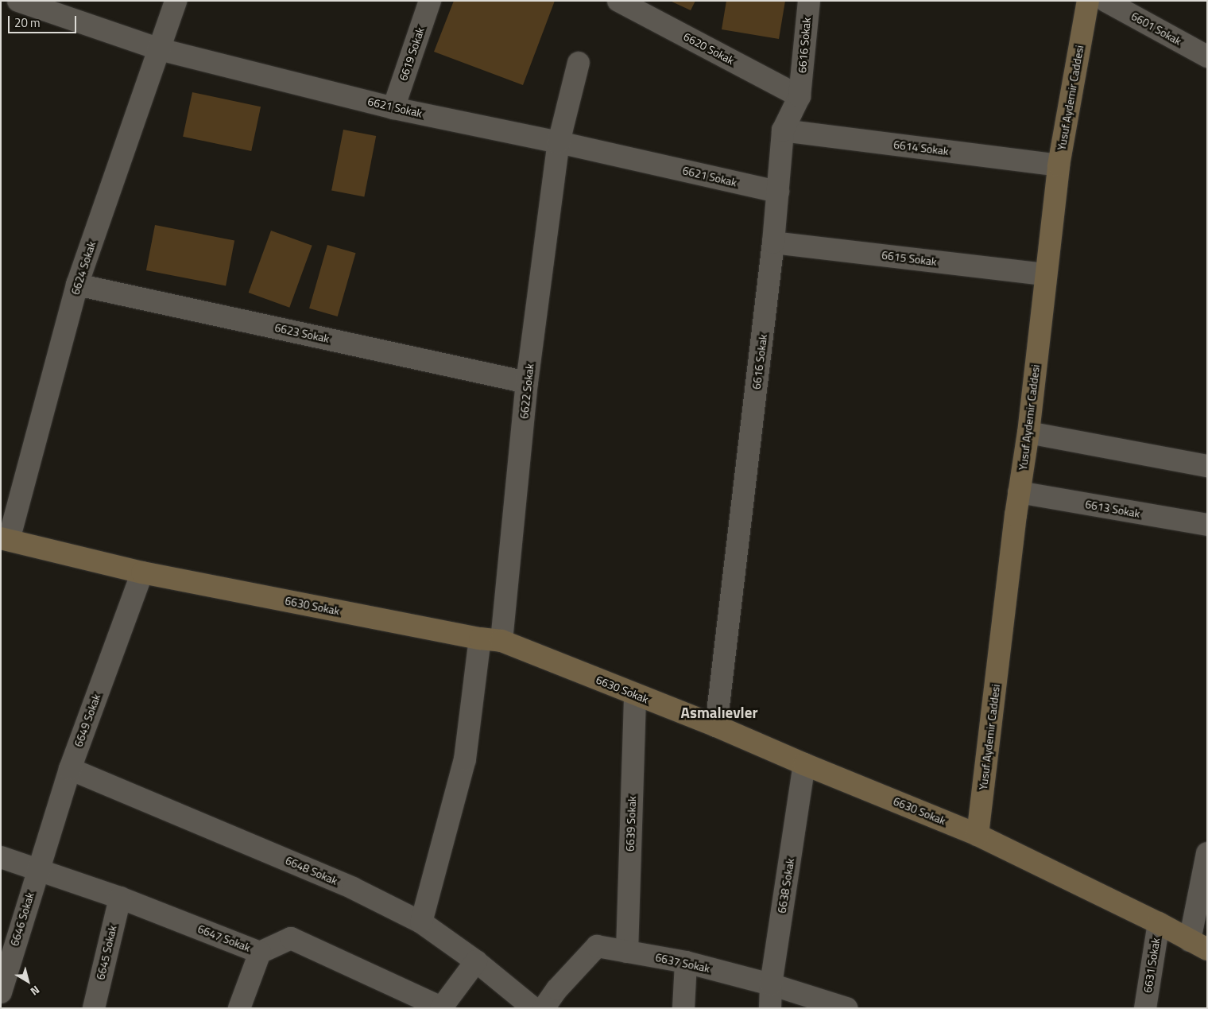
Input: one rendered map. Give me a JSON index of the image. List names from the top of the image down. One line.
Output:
{"streets":{"street":["6601 Sokak","6616 Sokak","6620 Sokak","6619 Sokak","Yusuf Aydemir Caddesi","6621 Sokak","6614 Sokak","6615 Sokak","6624 Sokak","6623 Sokak","6622 Sokak","6613 Sokak","6630 Sokak","6649 Sokak","6639 Sokak","6648 Sokak","6638 Sokak","6646 Sokak","6647 Sokak","6645 Sokak","6637 Sokak","6631 Sokak"]},"crossings":[["6616 Sokak","6620 Sokak"],["6616 Sokak","6621 Sokak"],["6616 Sokak","6614 Sokak"],["6616 Sokak","6615 Sokak"],["6616 Sokak","6630 Sokak"],["6619 Sokak","6621 Sokak"],["Yusuf Aydemir Caddesi","6614 Sokak"],["Yusuf Aydemir Caddesi","6615 Sokak"],["Yusuf Aydemir Caddesi","6613 Sokak"],["Yusuf Aydemir Caddesi","6630 Sokak"],["6621 Sokak","6624 Sokak"],["6621 Sokak","6622 Sokak"],["6624 Sokak","6623 Sokak"],["6624 Sokak","6630 Sokak"],["6623 Sokak","6622 Sokak"],["6622 Sokak","6630 Sokak"],["6622 Sokak","6648 Sokak"],["6630 Sokak","6649 Sokak"],["6630 Sokak","6639 Sokak"],["6630 Sokak","6638 Sokak"],["6630 Sokak","6631 Sokak"],["6649 Sokak","6648 Sokak"],["6649 Sokak","6646 Sokak"],["6649 Sokak","6647 Sokak"],["6639 Sokak","6637 Sokak"],["6638 Sokak","6637 Sokak"],["6646 Sokak","6647 Sokak"],["6647 Sokak","6645 Sokak"]],"districts":["Asmalıevler"],"scale_bar":"20 m","north":"bottom right"}
